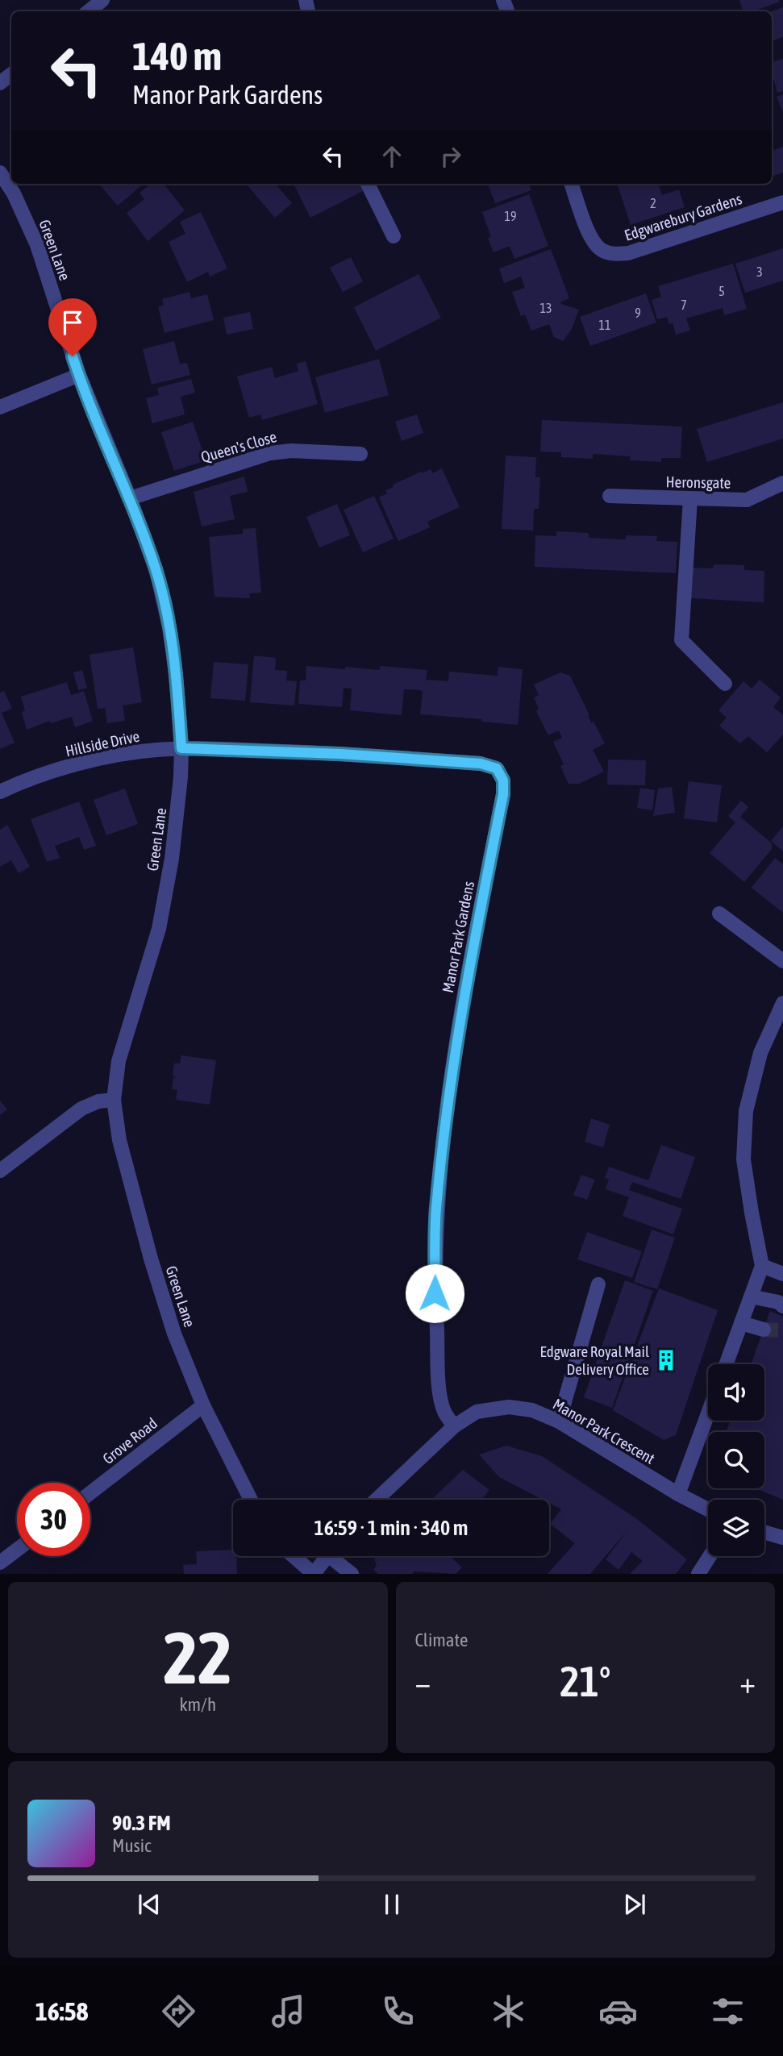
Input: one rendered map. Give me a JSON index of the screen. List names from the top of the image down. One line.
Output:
{"streets":{"street":["Edgwarebury Gardens","Green Lane","Queen's Close","Heronsgate","Hillside Drive","Manor Park Gardens","Manor Park Crescent","Grove Road"]},"crossings":[["Green Lane","Queen's Close"],["Green Lane","Hillside Drive"],["Green Lane","Manor Park Gardens"],["Green Lane","Grove Road"],["Hillside Drive","Manor Park Gardens"],["Manor Park Gardens","Manor Park Crescent"]],"places":{"building":["Edgware Royal Mail Delivery Office"]},"house_numbers":["2","19","3","5","7","13","9","11"],"page":{"turn":["140 m","Manor Park Gardens"],"limit":"30","trip":"16:59 · 1 min · 340 m","tile":[["22","km/h"],"Climate"],"heat":["−","21°","+"],"song":["90.3 FM","Music"],"tabs":"16:58"}}
